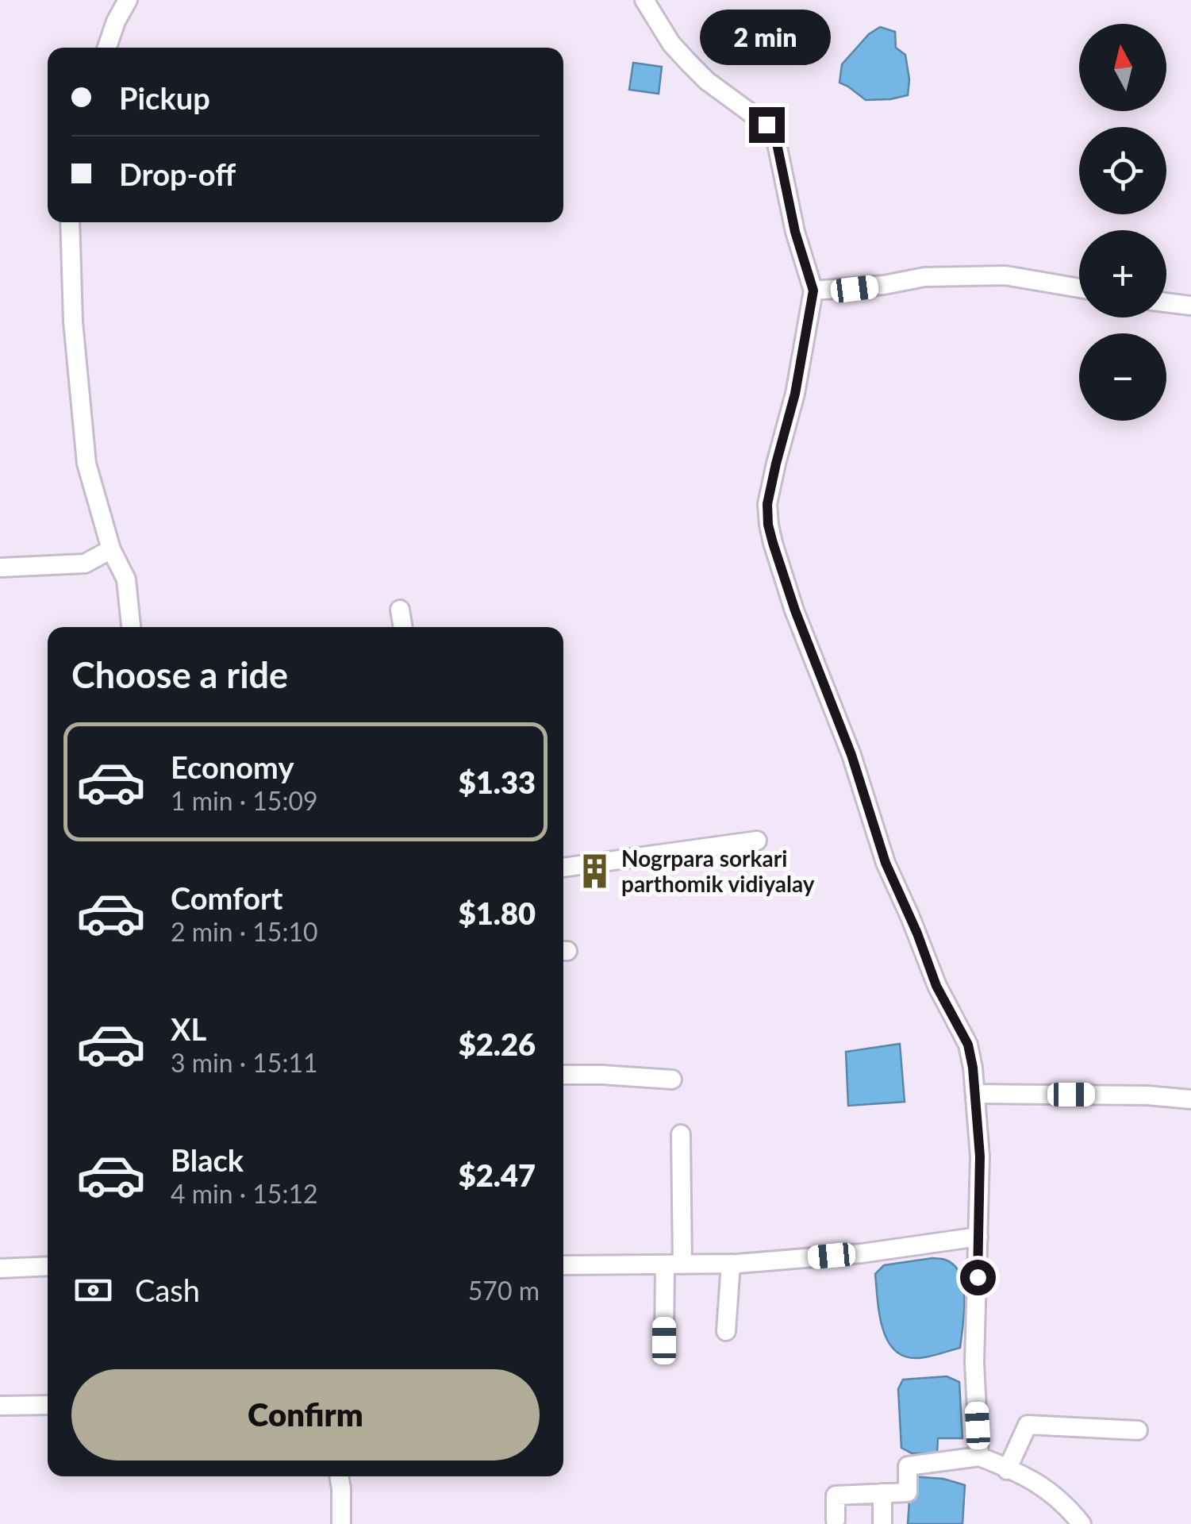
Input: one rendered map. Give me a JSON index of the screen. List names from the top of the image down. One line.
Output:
{"places":{"building":["Nogrpara sorkari parthomik vidiyalay"]},"north":"top","page":{"bubble":"2 min","map_buttons":["+","−"],"banner":["Pickup","Drop-off"],"heading":"Choose a ride","list":[{"name":"Economy","note":"1 min · 15:09","value":"$1.33"},{"name":"Comfort","note":"2 min · 15:10","value":"$1.80"},{"name":"XL","note":"3 min · 15:11","value":"$2.26"},{"name":"Black","note":"4 min · 15:12","value":"$2.47"}],"pay":["Cash","570 m"],"buttons":"Confirm"}}
